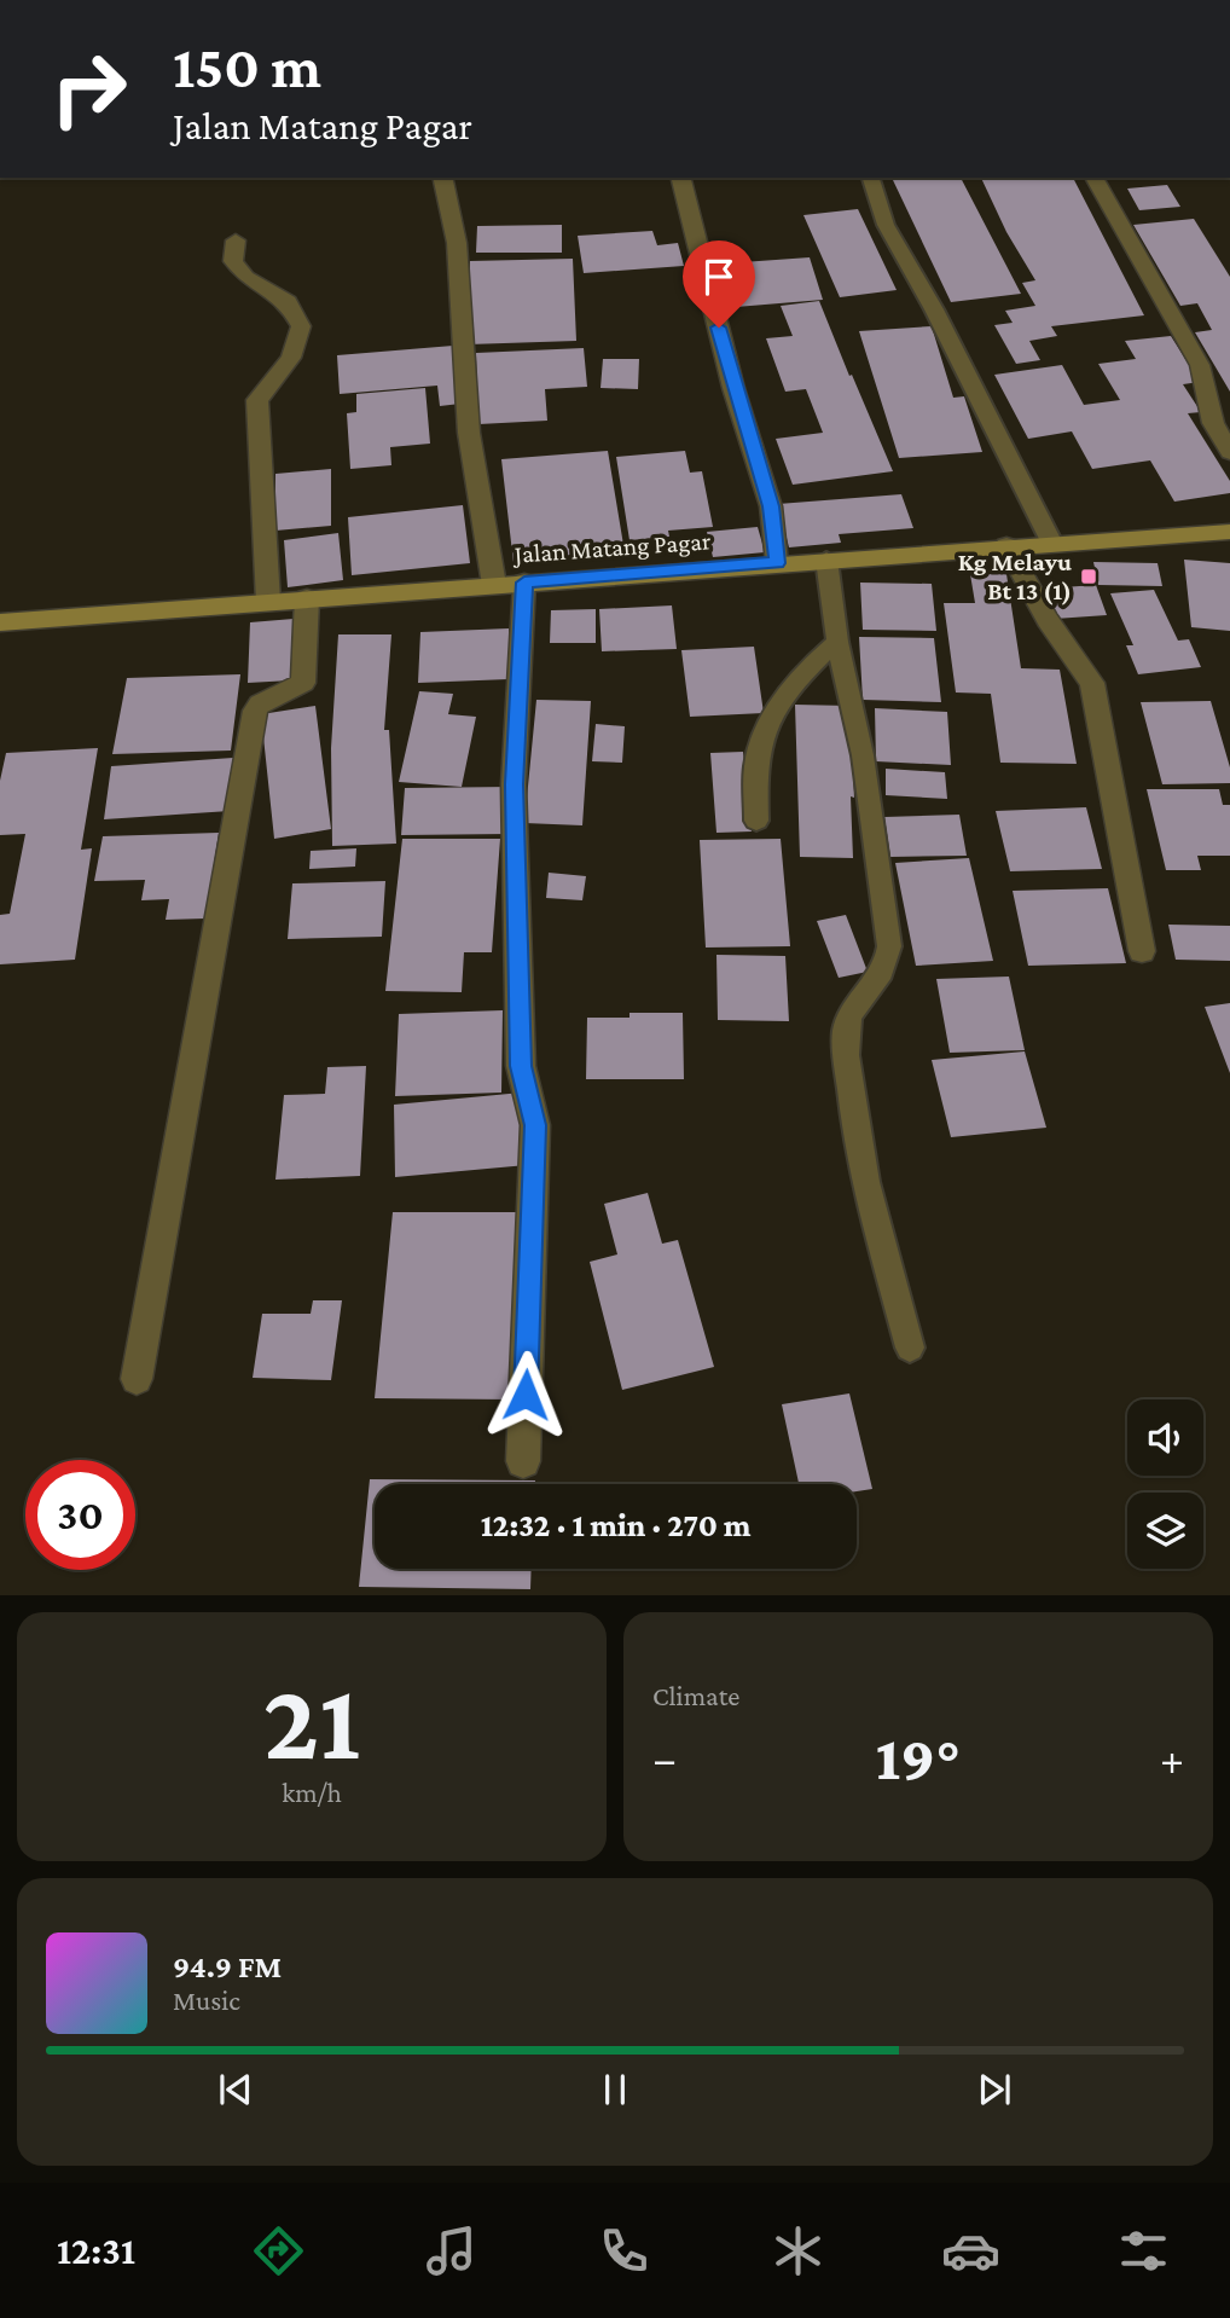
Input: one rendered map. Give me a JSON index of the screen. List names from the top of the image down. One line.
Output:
{"streets":{"main road":["Jalan Matang Pagar"]},"places":{"transit":["Kg Melayu Bt 13 (1)"]},"page":{"turn":["150 m","Jalan Matang Pagar"],"limit":"30","trip":"12:32 · 1 min · 270 m","tile":[["21","km/h"],"Climate"],"heat":["−","19°","+"],"song":["94.9 FM","Music"],"tabs":"12:31"}}
